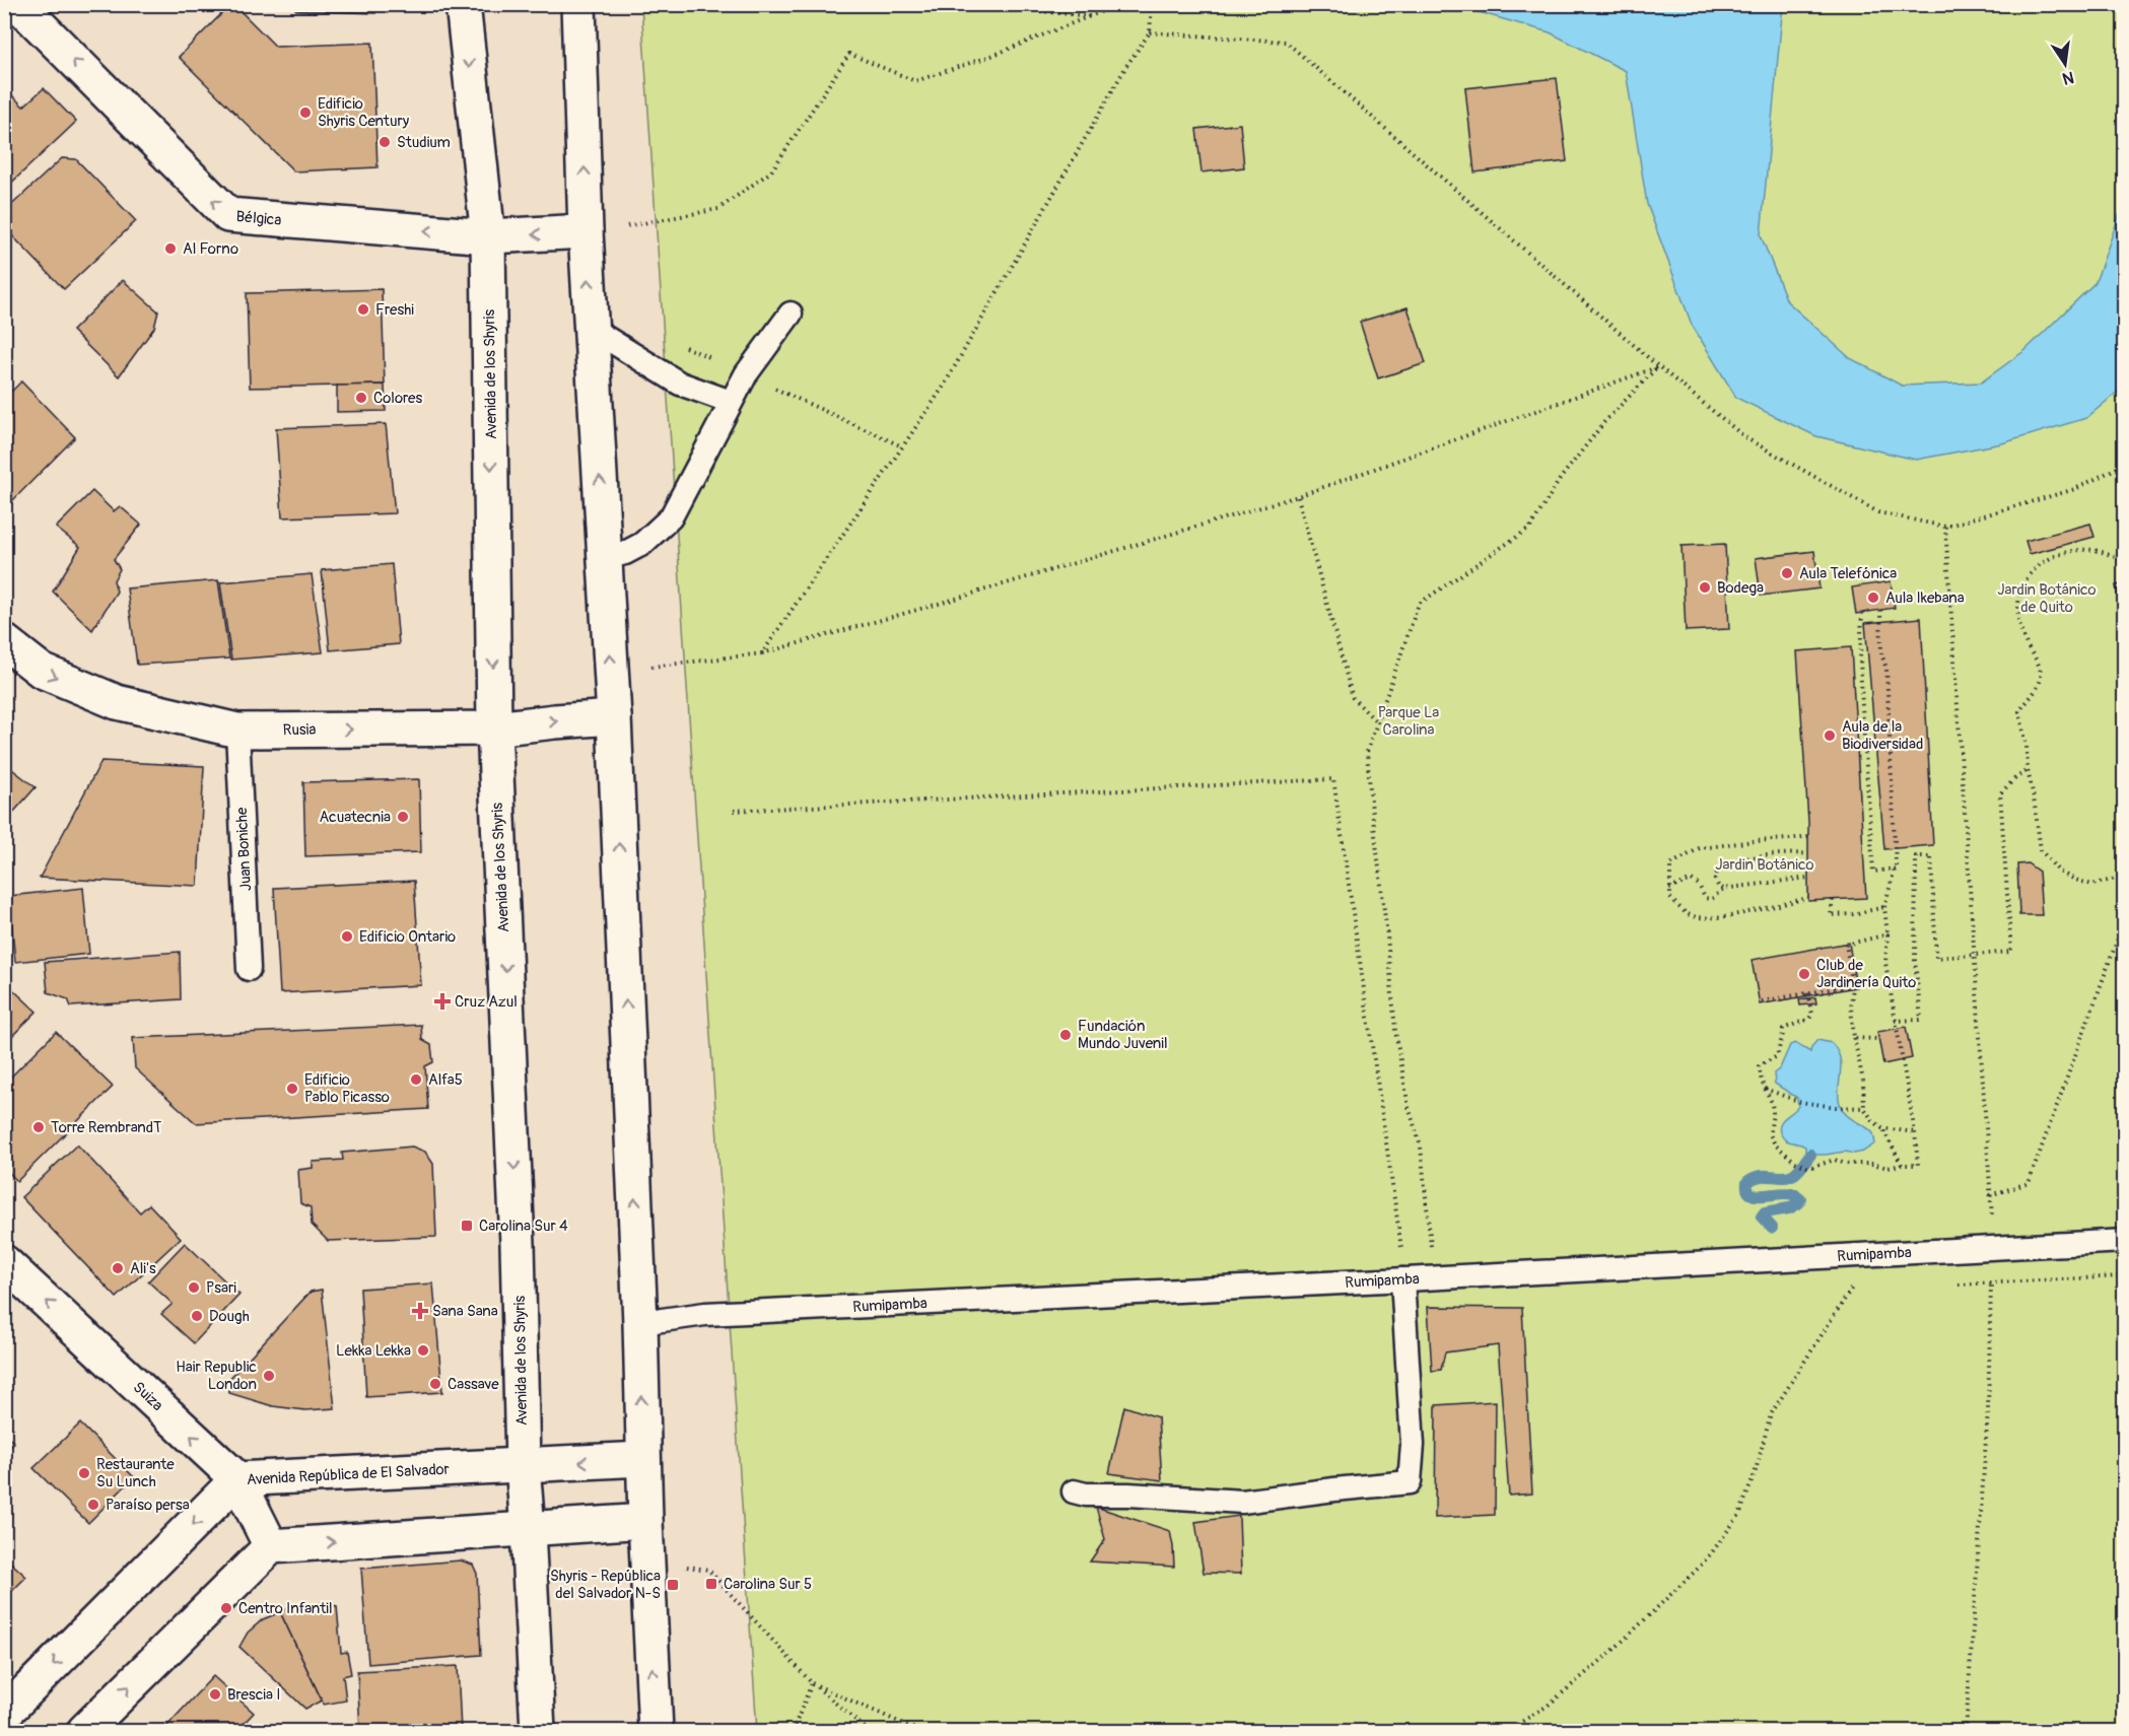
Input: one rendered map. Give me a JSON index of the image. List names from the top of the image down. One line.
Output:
{"streets":{"main road":["Bélgica","Avenida de los Shyris","Rusia","Suiza","Avenida República de El Salvador"],"lane":["Juan Boniche","Rumipamba"]},"crossings":[["Bélgica","Avenida de los Shyris"],["Avenida de los Shyris","Rusia"],["Avenida de los Shyris","Avenida República de El Salvador"],["Rusia","Juan Boniche"],["Suiza","Avenida República de El Salvador"]],"one_way":["Bélgica","Rusia","Suiza"],"parks":["Jardin Botánico de Quito","Parque La Carolina","Jardin Botánico"],"places":{"other":["Edificio Shyris Century","Studium","Al Forno","Freshi","Colores","Aula Telefónica","Bodega","Aula Ikebana","Aula de la Biodiversidad","Acuatecnia","Edificio Ontario","Club de Jardinería Quito","Fundación Mundo Juvenil","Alfa5","Edificio Pablo Picasso","Torre RembrandT","Ali's","Psari","Dough","Lekka Lekka","Hair Republic London","Cassave","Restaurante Su Lunch","Paraíso persa","Centro Infantil","Brescia I"],"health":["Cruz Azul","Sana Sana"],"transit":["Carolina Sur 4","Carolina Sur 5","Shyris - República del Salvador N-S"]},"north":"bottom"}
